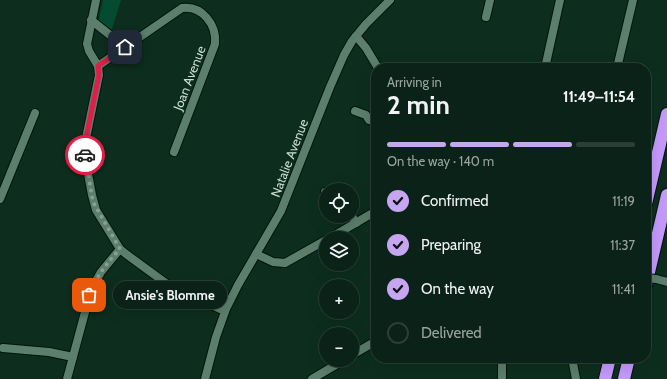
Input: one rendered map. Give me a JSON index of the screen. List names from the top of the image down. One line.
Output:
{"streets":{"street":["Joan Avenue","Natalie Avenue"]},"places":["Ansie's Blomme"],"page":{"heading":["2 min","Arriving in","11:49–11:54"],"bar":"On the way · 140 m","list":[["Confirmed","11:19"],["Preparing","11:37"],["On the way","11:41"],"Delivered"],"map_buttons":["+","−"],"bubble":"Ansie's Blomme"}}
